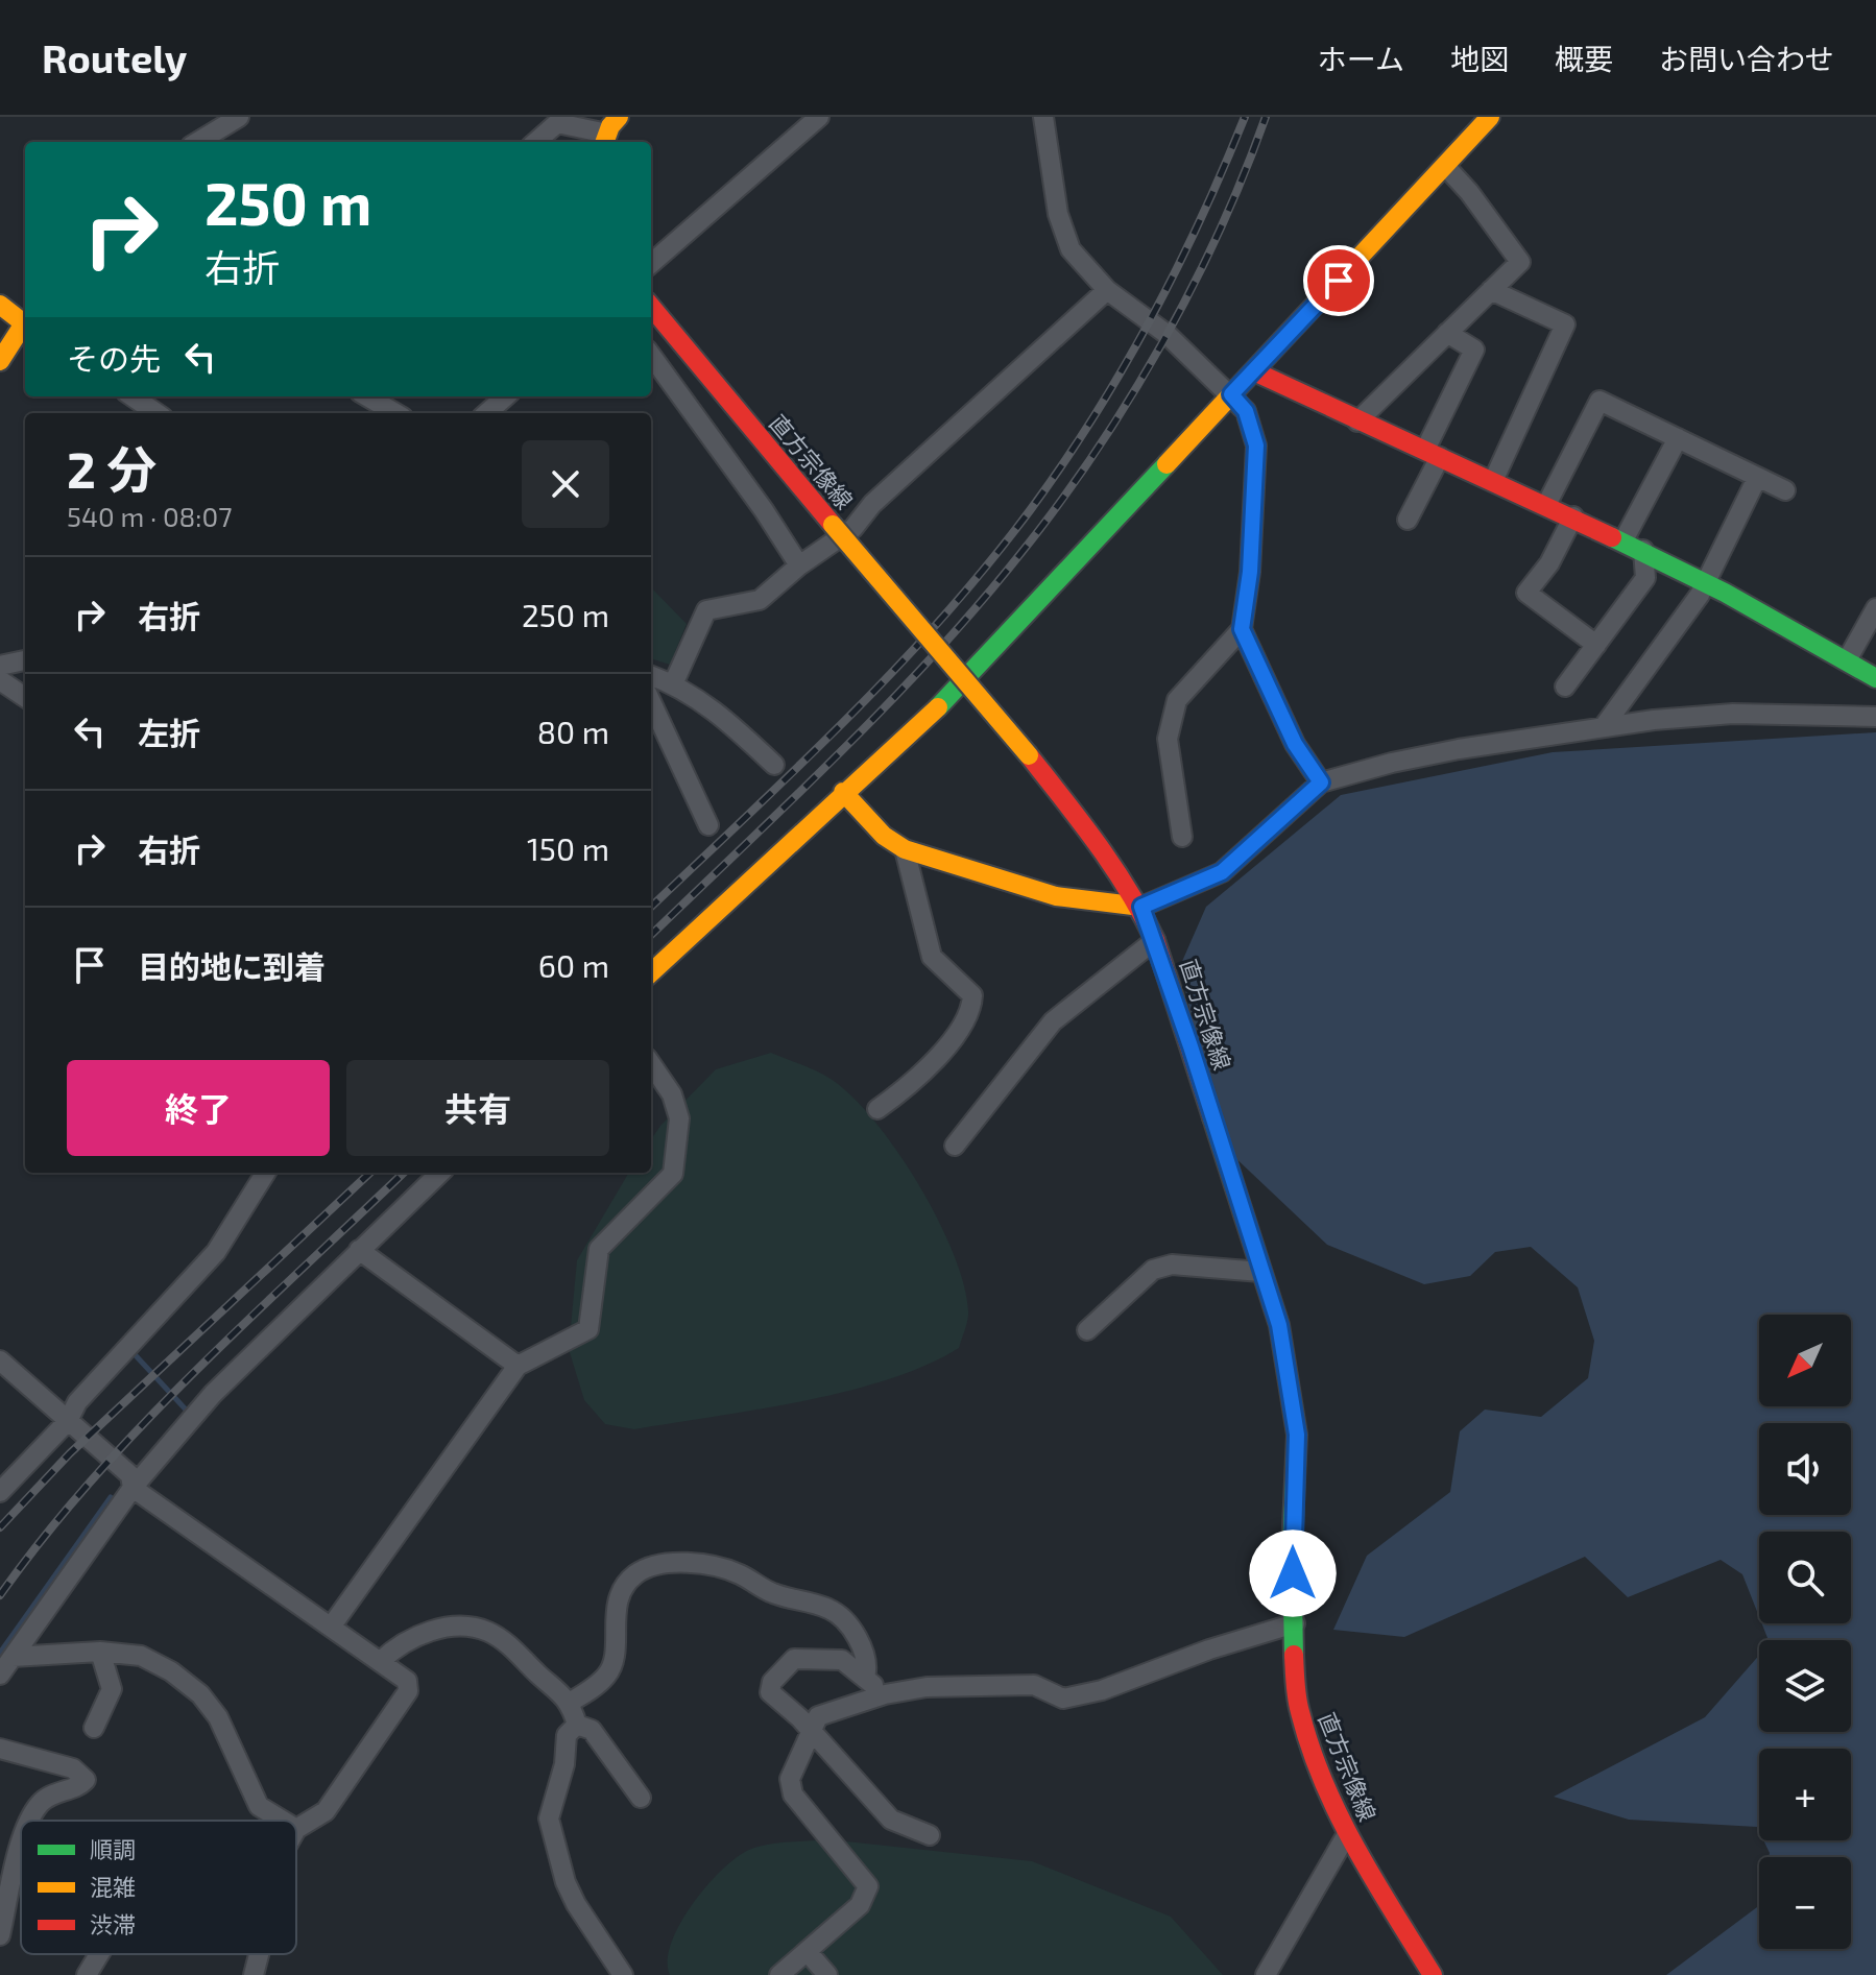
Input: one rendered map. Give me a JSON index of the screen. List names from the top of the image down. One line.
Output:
{"streets":{"street":["直方宗像線"]},"legend":["順調","混雑","渋滞"],"north":"bottom left","page":{"header":"Routely","nav":["ホーム","地図","概要","お問い合わせ"],"turn":["250 m","右折"],"then":"その先","heading":["2 分","540 m · 08:07"],"list":[{"name":"右折","value":"250 m"},{"name":"左折","value":"80 m"},{"name":"右折","value":"150 m"},{"name":"目的地に到着","value":"60 m"}],"buttons":["終了","共有"],"map_buttons":["+","−"]}}
